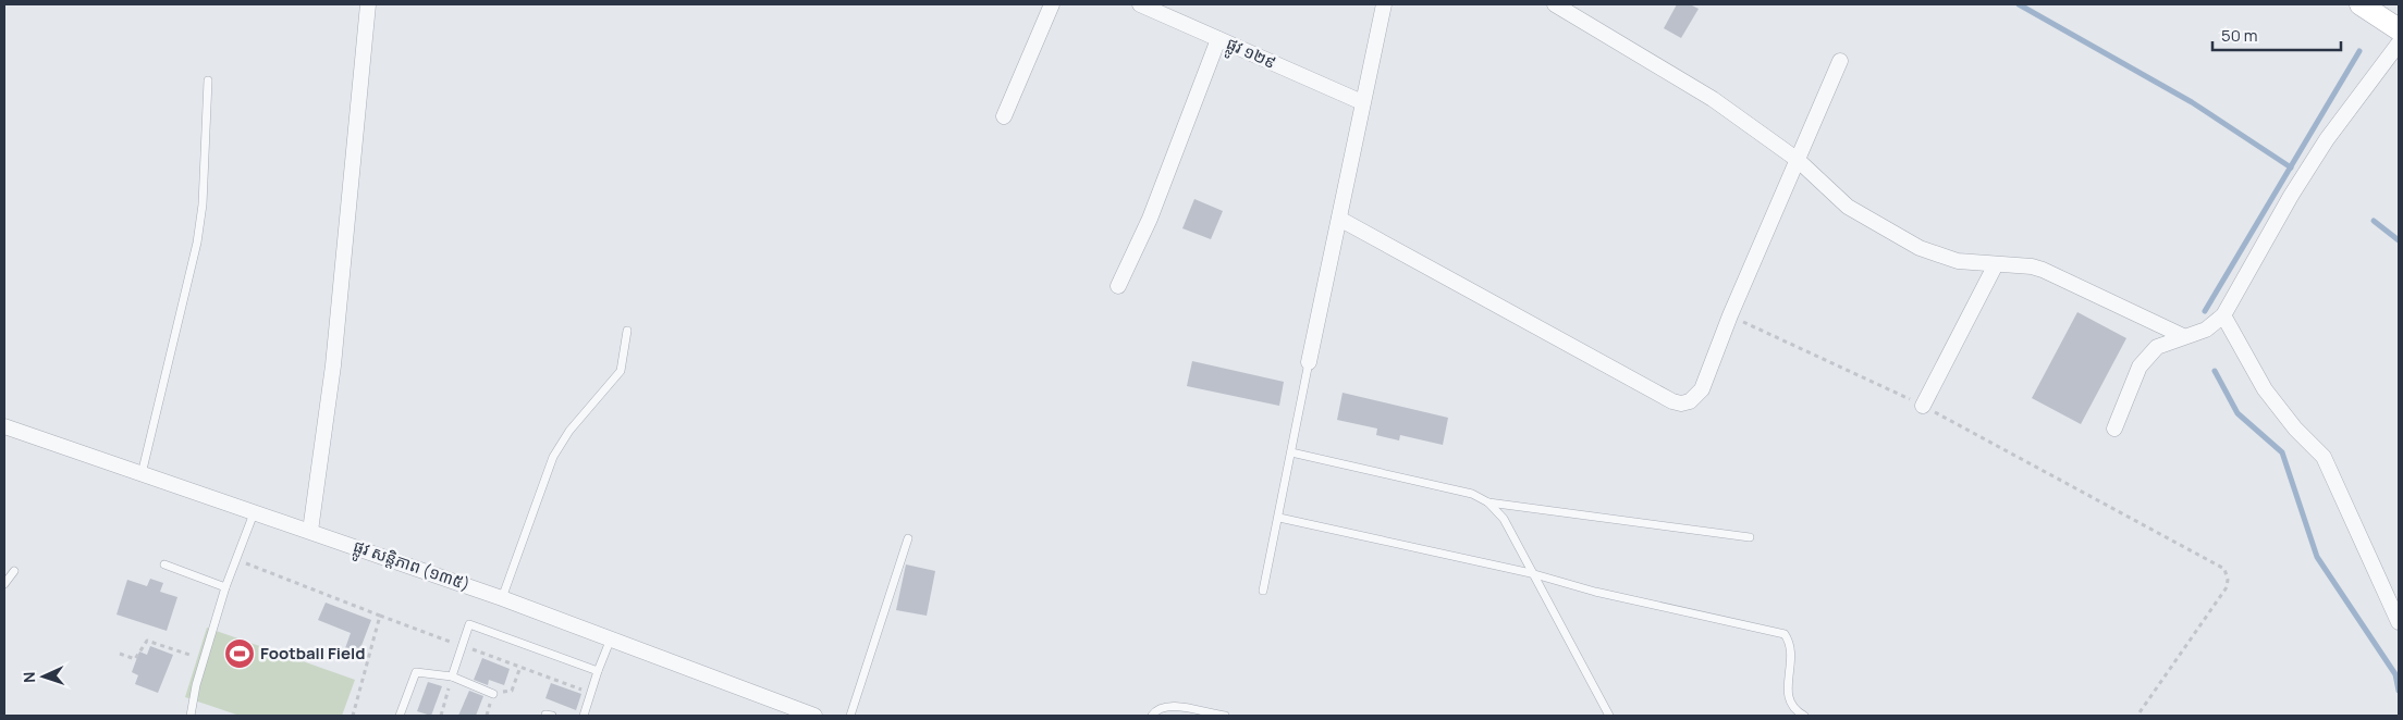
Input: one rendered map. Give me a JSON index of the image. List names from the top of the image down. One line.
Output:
{"streets":{"street":["ផ្លូវ ១២៩","ផ្លូវ សន្តិភាព (១៣៥)"]},"places":{"sports":["Football Field"]},"scale_bar":"50 m","north":"left"}
